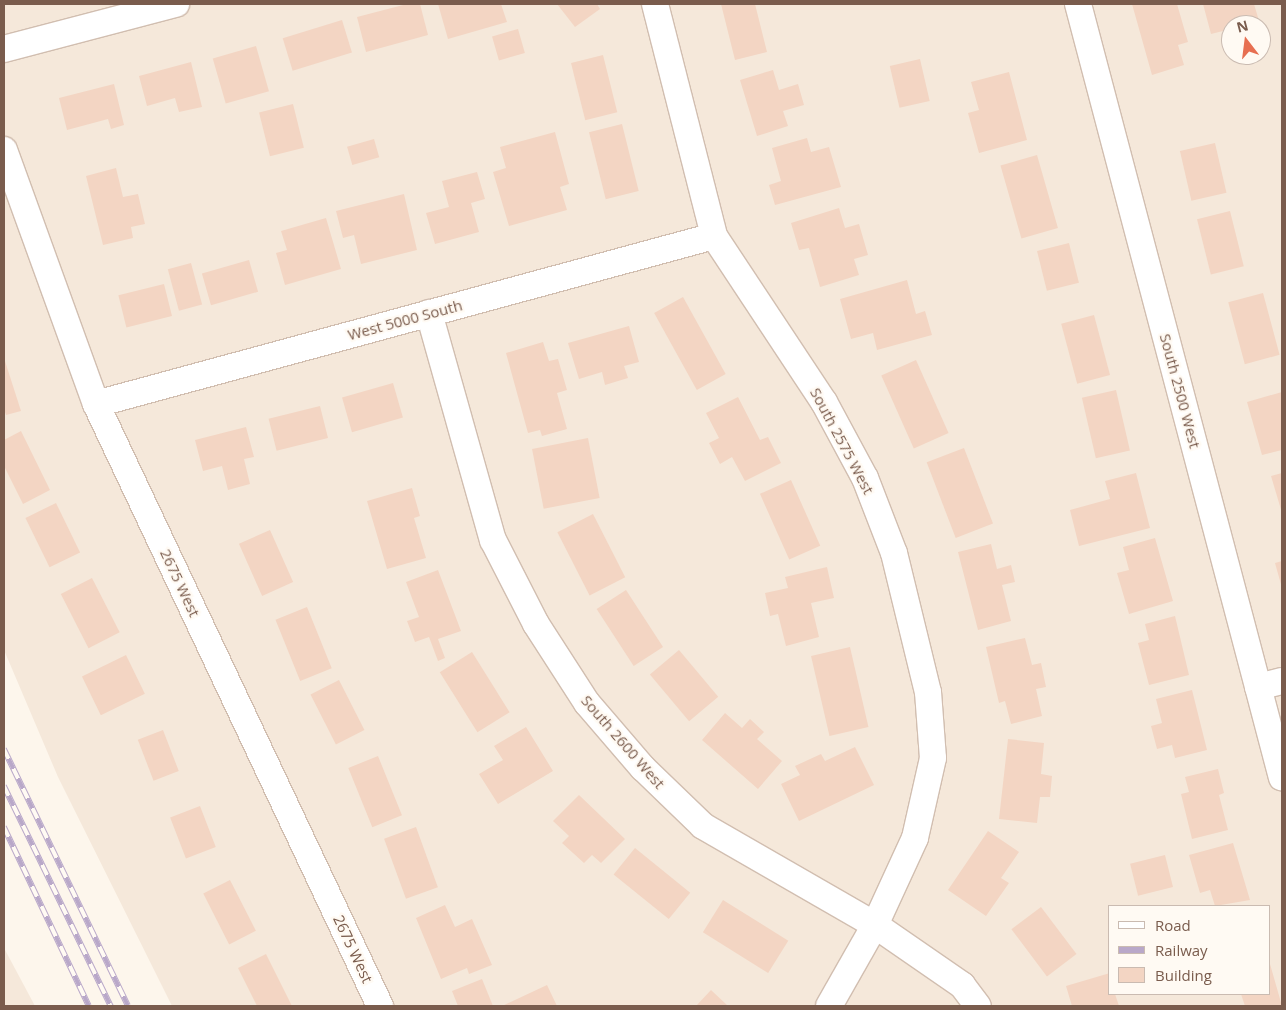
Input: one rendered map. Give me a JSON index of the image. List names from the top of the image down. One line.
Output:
{"streets":{"street":["West 5000 South","South 2500 West","South 2575 West","2675 West","South 2600 West"]},"crossings":[["West 5000 South","South 2575 West"],["West 5000 South","2675 West"],["West 5000 South","South 2600 West"],["South 2575 West","South 2600 West"]],"legend":["Road","Railway","Building"],"north":"top"}
